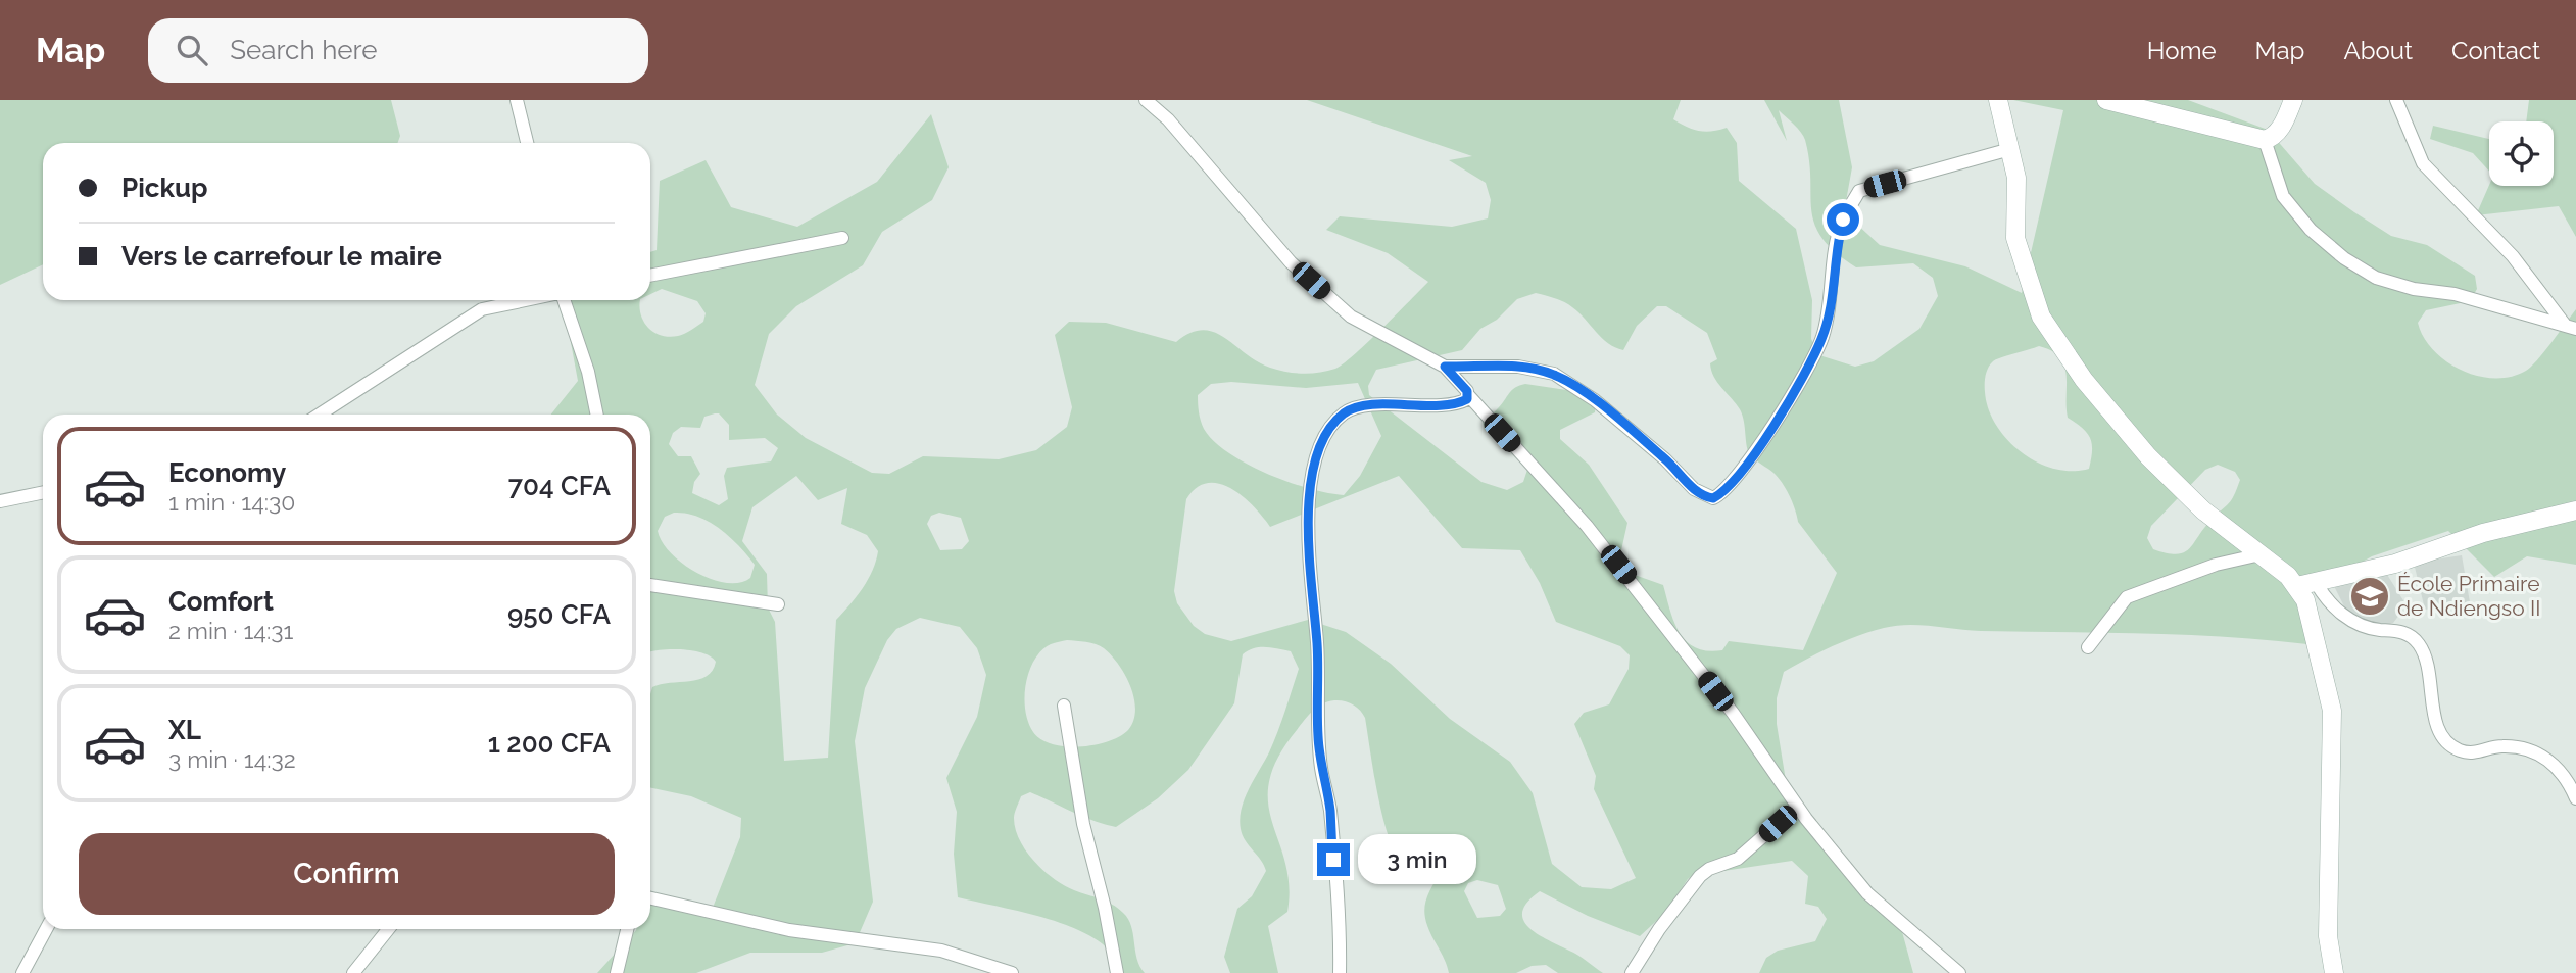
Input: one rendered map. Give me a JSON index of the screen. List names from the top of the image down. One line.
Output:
{"places":{"school or university":["École Primaire de Ndiengso II"]},"page":{"header":"Map","search":"Search here","nav":["Home","Map","About","Contact"],"banner":["Pickup","Vers le carrefour le maire"],"list":[{"name":"Economy","note":"1 min · 14:30","value":"704 CFA"},{"name":"Comfort","note":"2 min · 14:31","value":"950 CFA"},{"name":"XL","note":"3 min · 14:32","value":"1 200 CFA"}],"buttons":"Confirm","bubble":"3 min"}}
